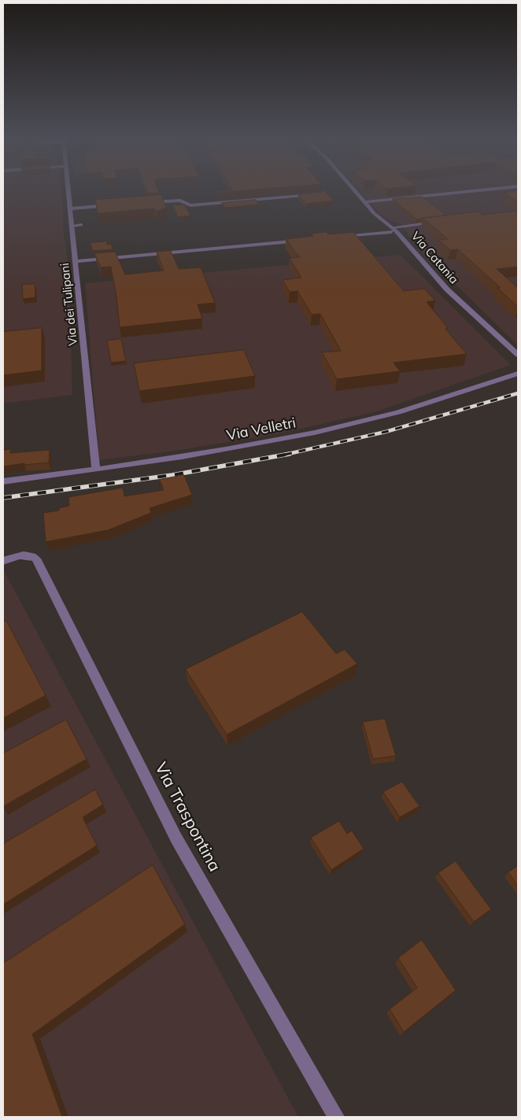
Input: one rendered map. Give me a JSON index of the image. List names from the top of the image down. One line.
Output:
{"streets":{"street":["Via Catania","Via dei Tulipani","Via Velletri","Via Traspontina"]},"crossings":[["Via dei Tulipani","Via Velletri"]]}
